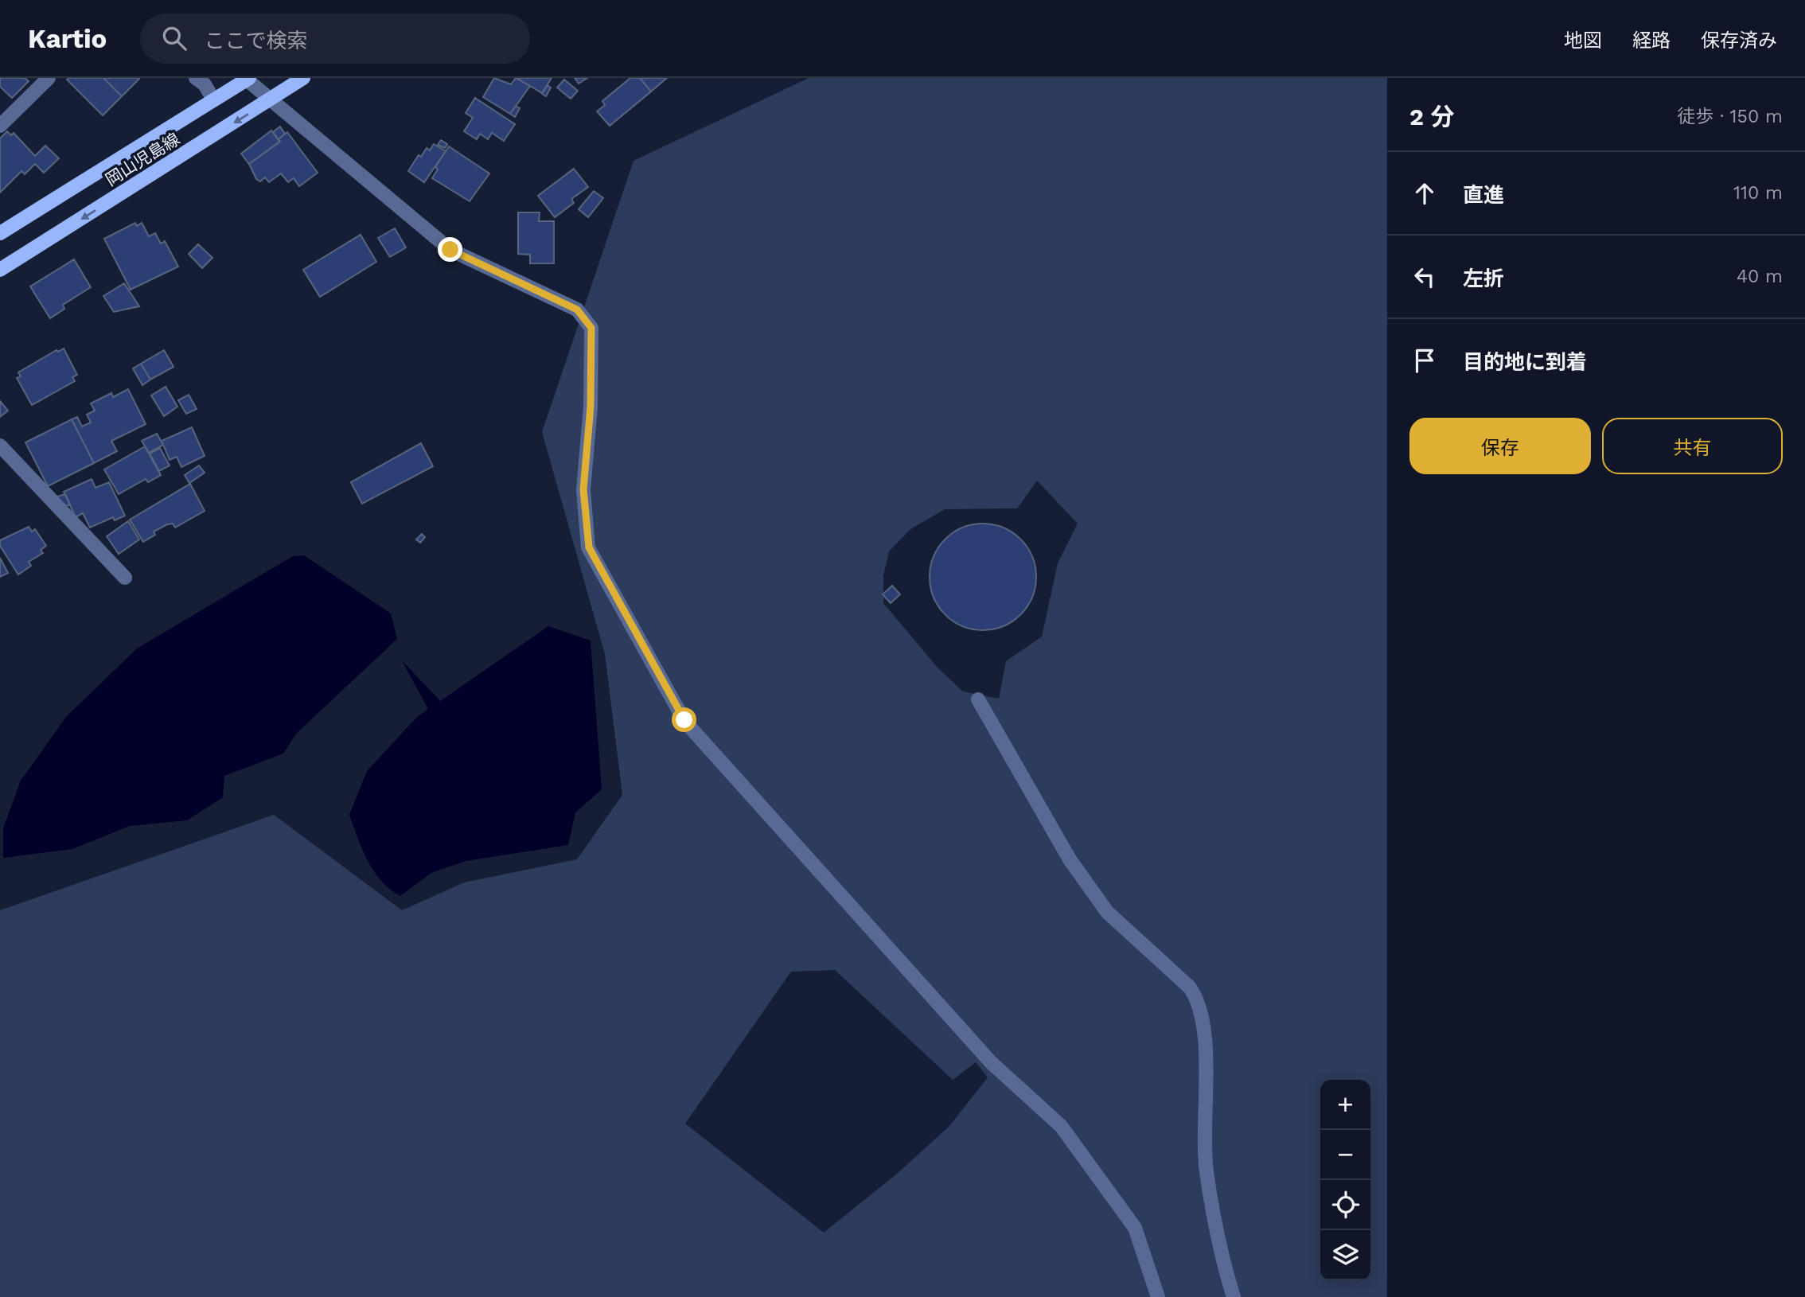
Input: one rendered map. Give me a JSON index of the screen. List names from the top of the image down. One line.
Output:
{"streets":{"main road":["岡山児島線"]},"page":{"header":"Kartio","search":"ここで検索","nav":["地図","経路","保存済み"],"heading":["2 分","徒歩 · 150 m"],"list":[["直進","110 m"],["左折","40 m"],"目的地に到着"],"buttons":["保存","共有"],"map_buttons":["+","−"]}}
